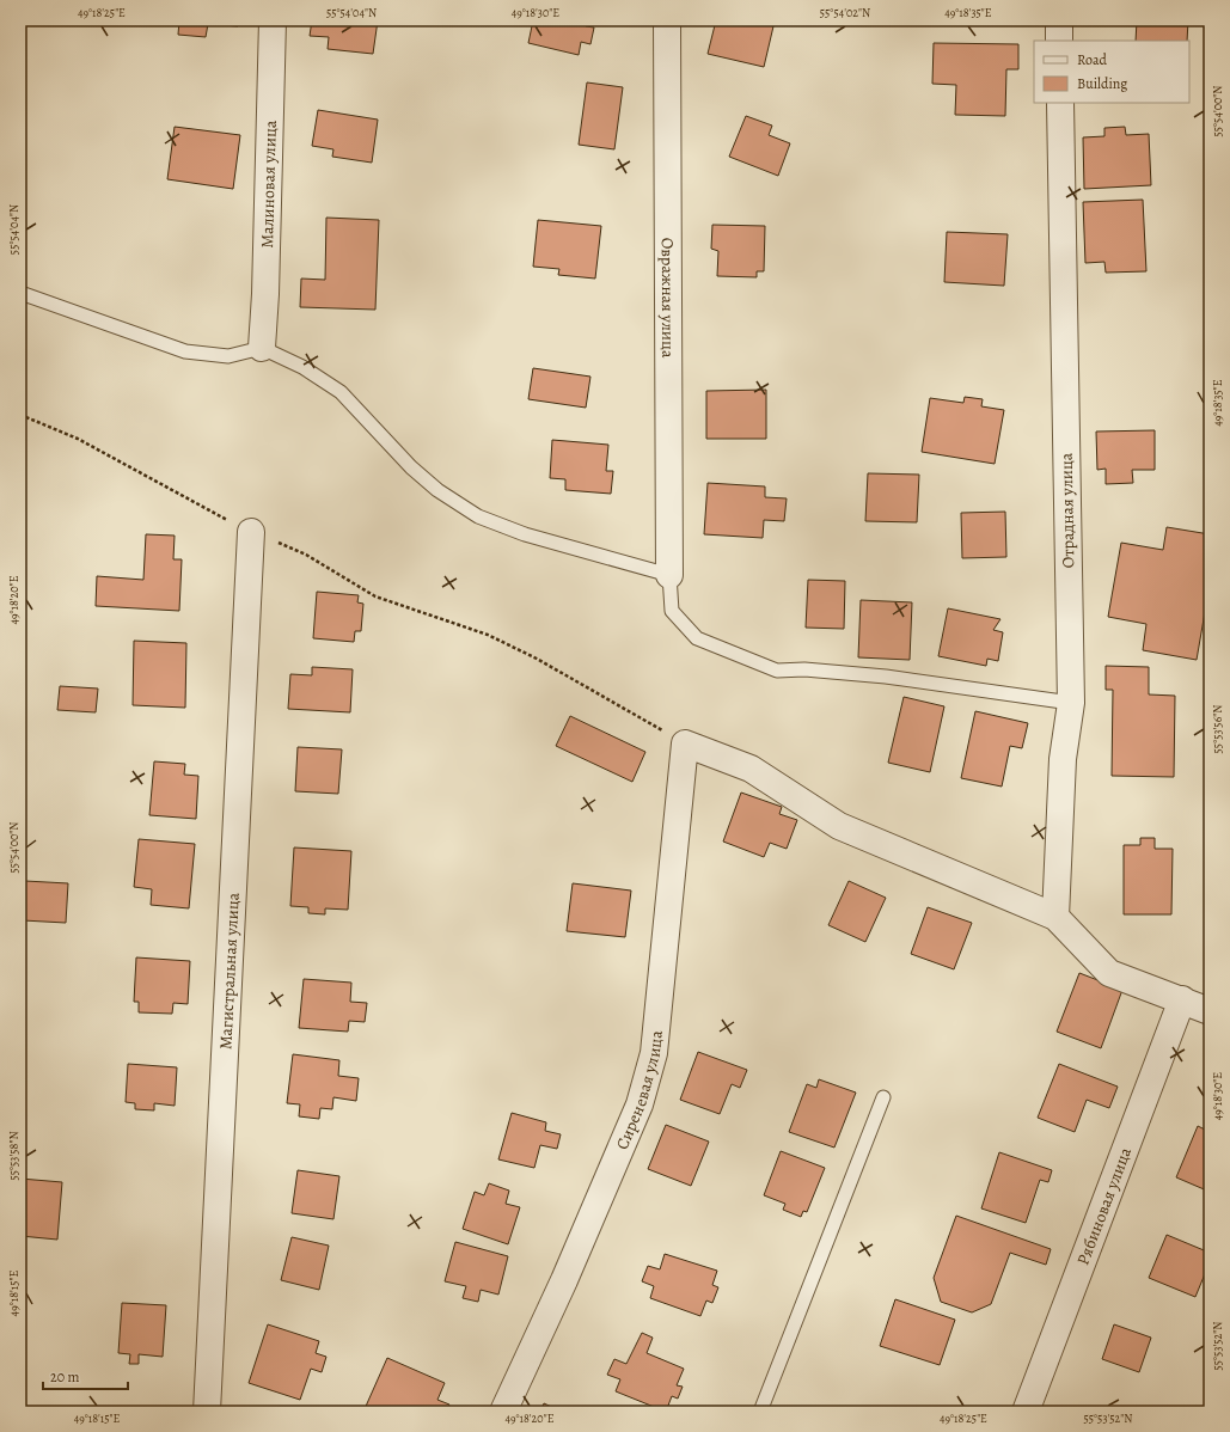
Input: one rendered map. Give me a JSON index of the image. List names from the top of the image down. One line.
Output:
{"streets":{"street":["Малиновая улица","Овражная улица","Отрадная улица","Магистральная улица","Сиреневая улица","Рябиновая улица"]},"legend":["Road","Building"],"scale_bar":"20 m","coordinates":["49°18'25\"E","55°54'04\"N","49°18'30\"E","55°54'02\"N","49°18'35\"E","55°54'00\"N","49°18'20\"E","55°53'56\"N","55°53'58\"N","49°18'15\"E","55°53'52\"N"]}
